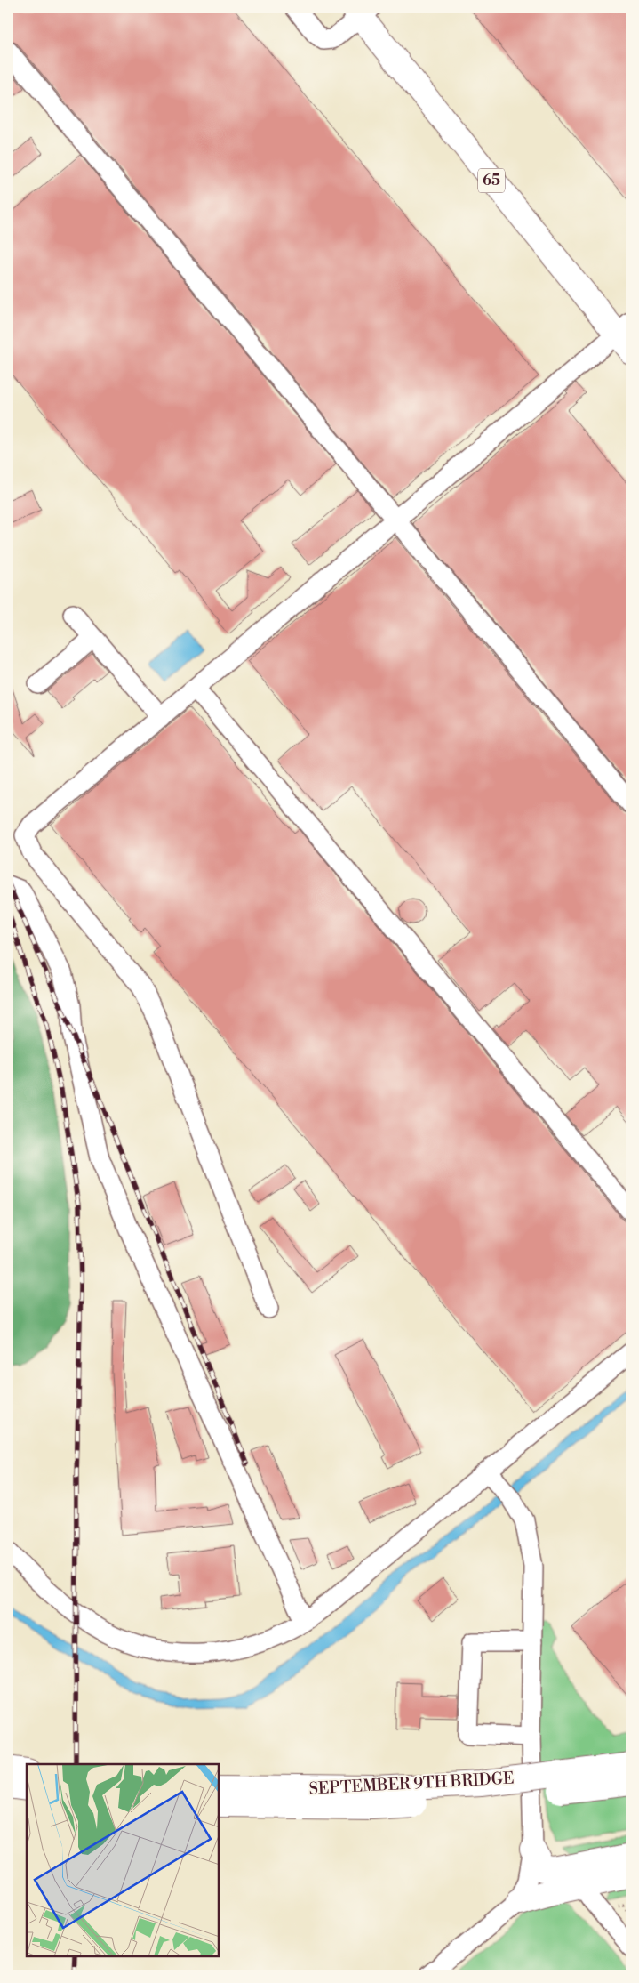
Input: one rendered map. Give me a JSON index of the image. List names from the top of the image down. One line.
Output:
{"streets":{"main road":["65","SEPTEMBER 9TH BRIDGE"]}}
